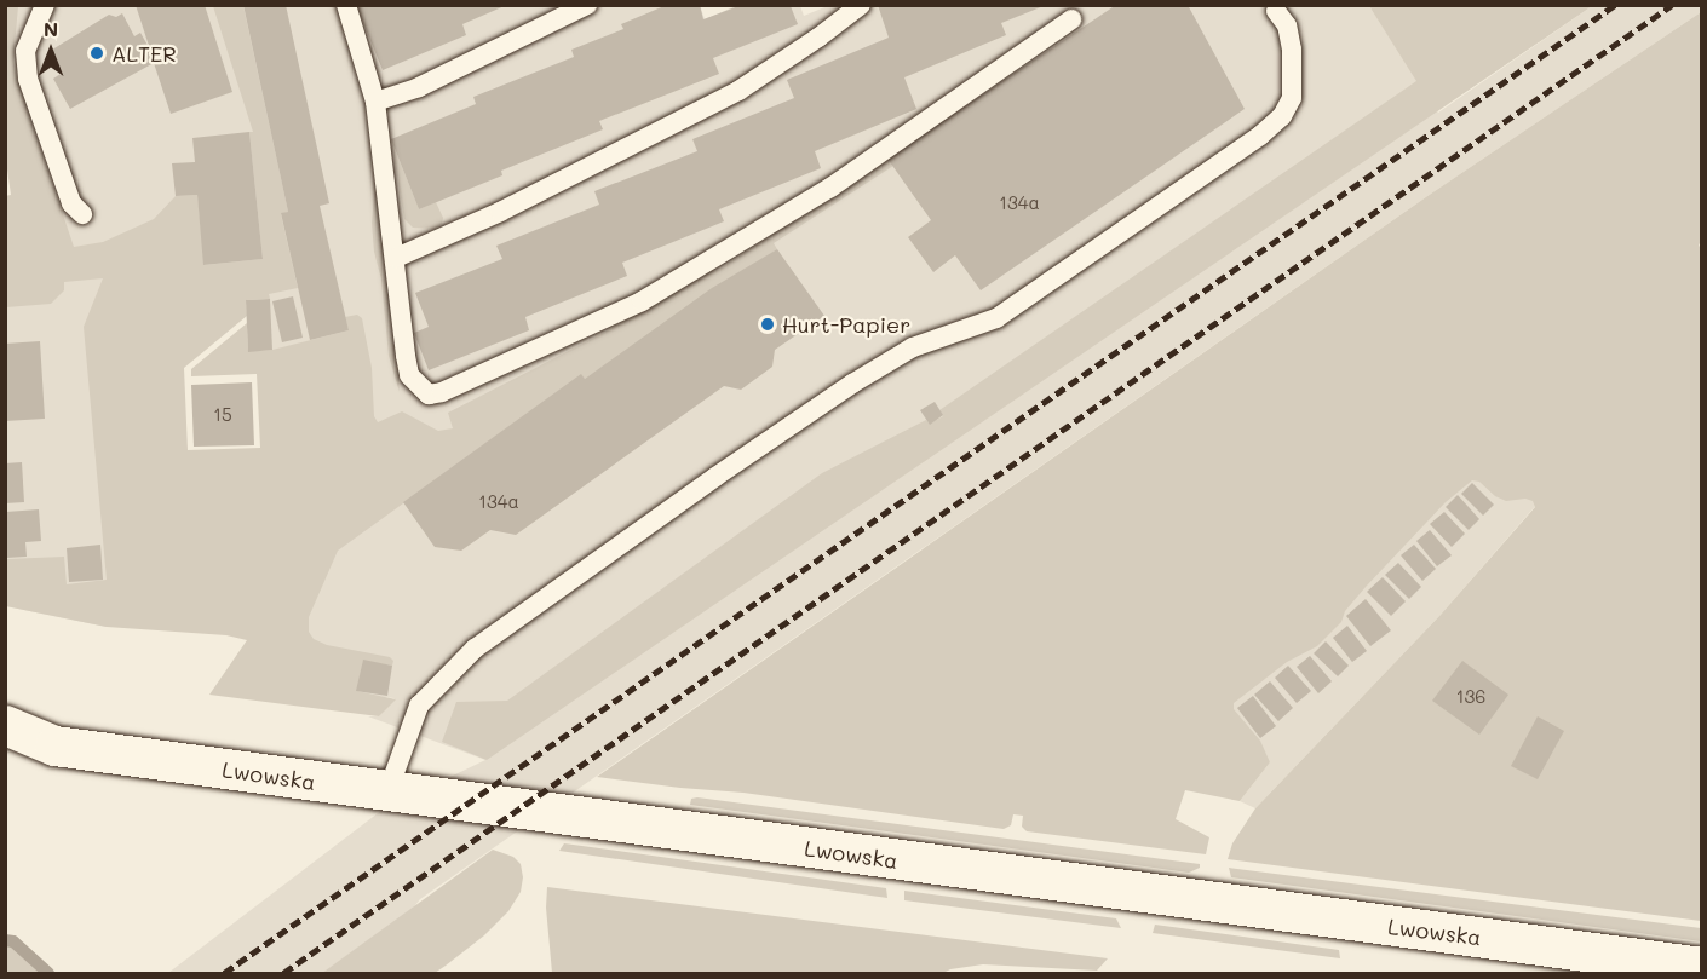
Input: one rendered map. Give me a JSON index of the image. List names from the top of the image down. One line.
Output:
{"streets":{"main road":["Lwowska"]},"places":["ALTER","Hurt-Papier"],"house_numbers":["134a","15","134a","136"],"north":"top"}
